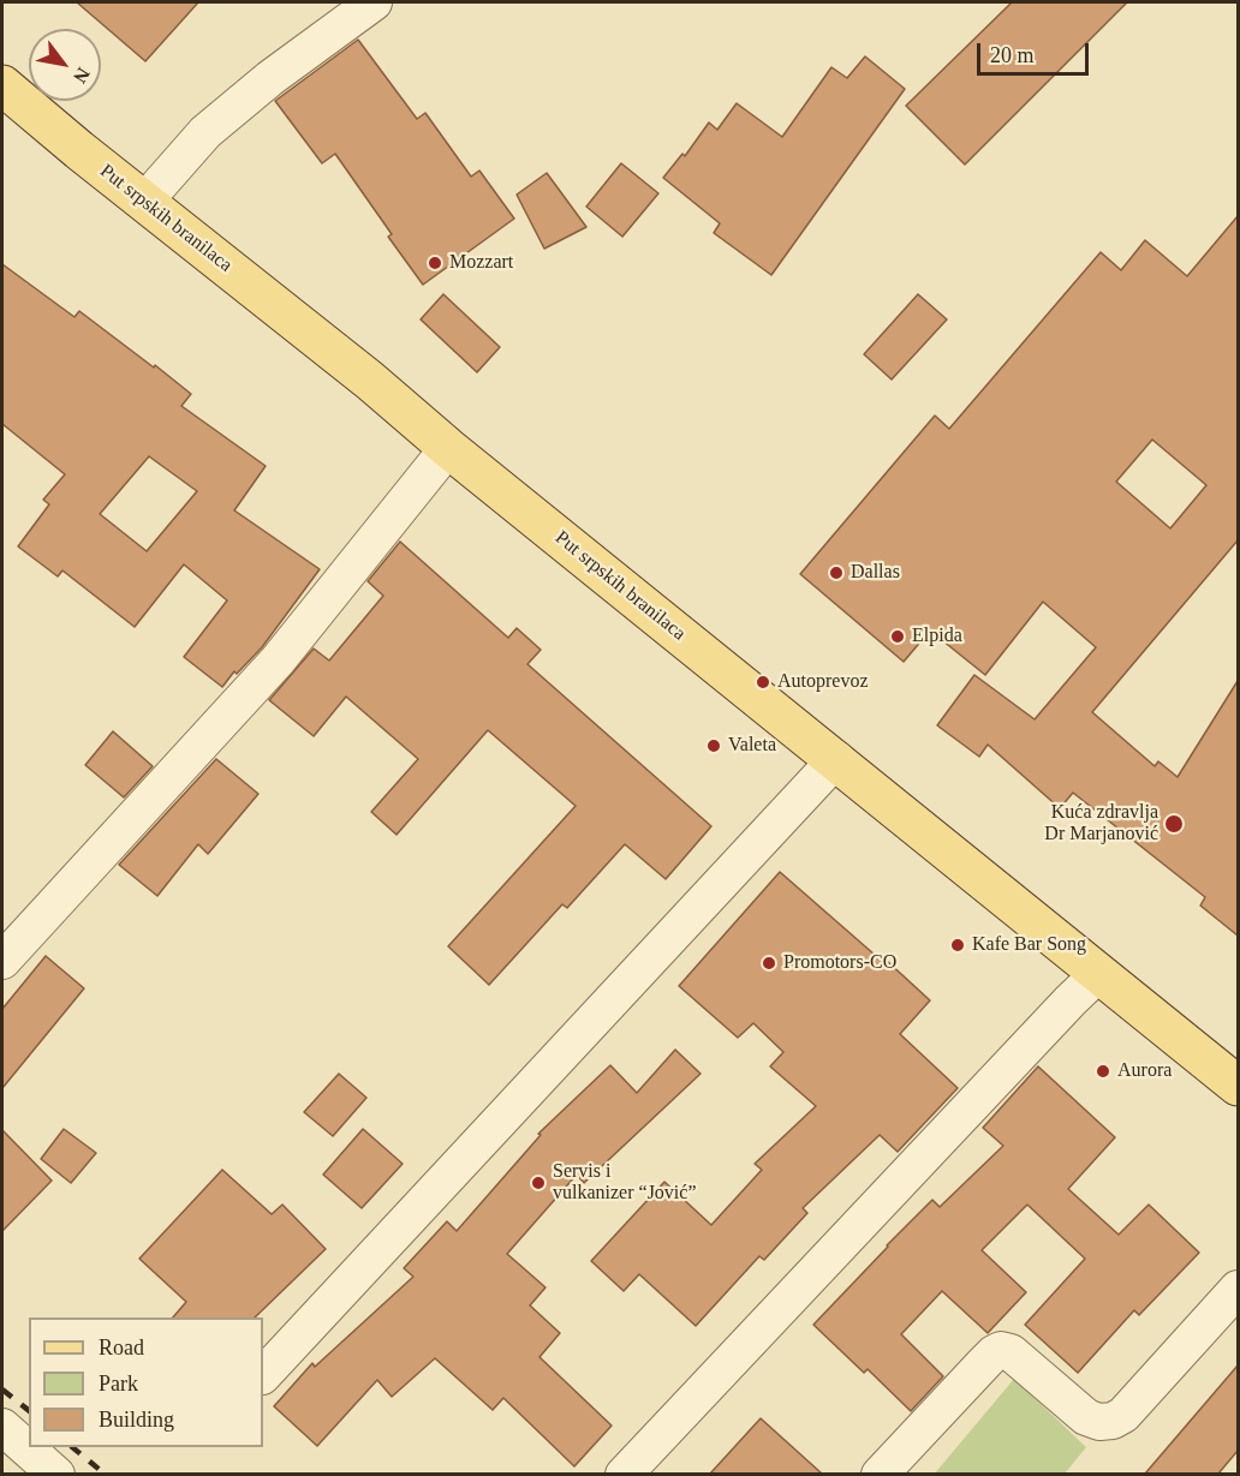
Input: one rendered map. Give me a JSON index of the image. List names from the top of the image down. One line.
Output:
{"streets":{"main road":["Put srpskih branilaca"]},"places":["Mozzart","Dallas","Elpida","Autoprevoz","Valeta","Kuća zdravlja Dr Marjanović","Kafe Bar Song","Promotors-CO","Aurora","Servis i vulkanizer “Jović”"],"legend":["Road","Park","Building"],"scale_bar":"20 m","north":"bottom right"}
